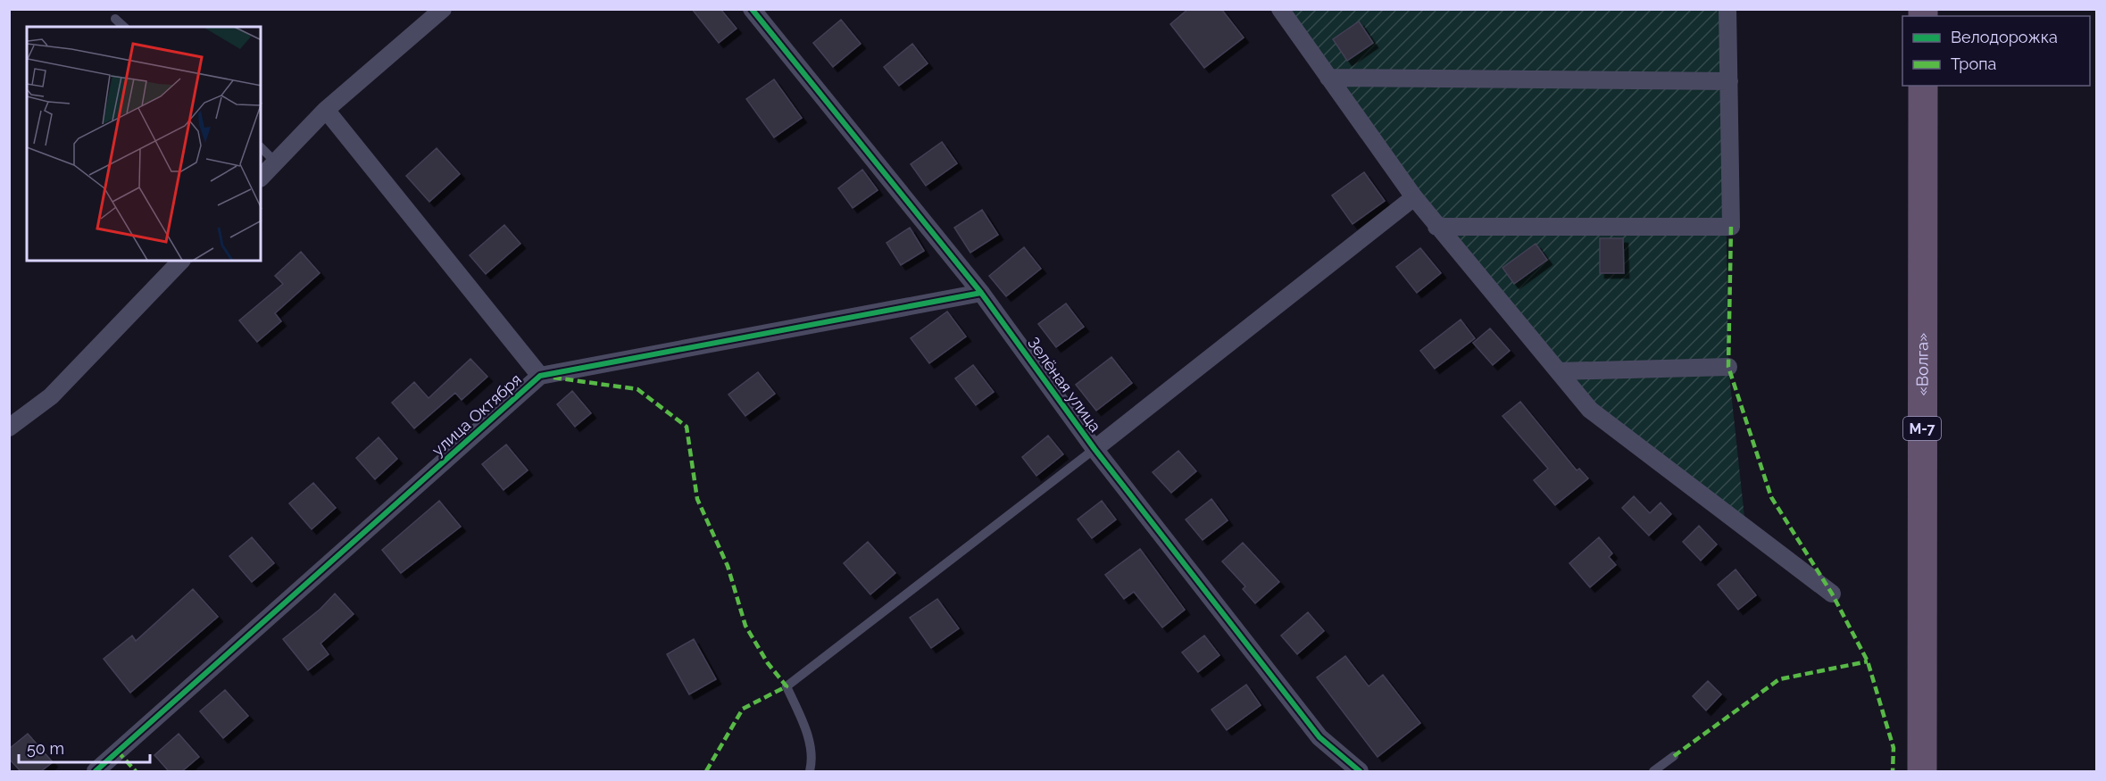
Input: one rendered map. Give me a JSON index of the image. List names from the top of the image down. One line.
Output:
{"streets":{"highway":["«Волга»","М-7"],"street":["Зелёная улица","улица Октября"]},"crossings":[["Зелёная улица","улица Октября"]],"legend":["Велодорожка","Тропа"],"scale_bar":"50 m"}
